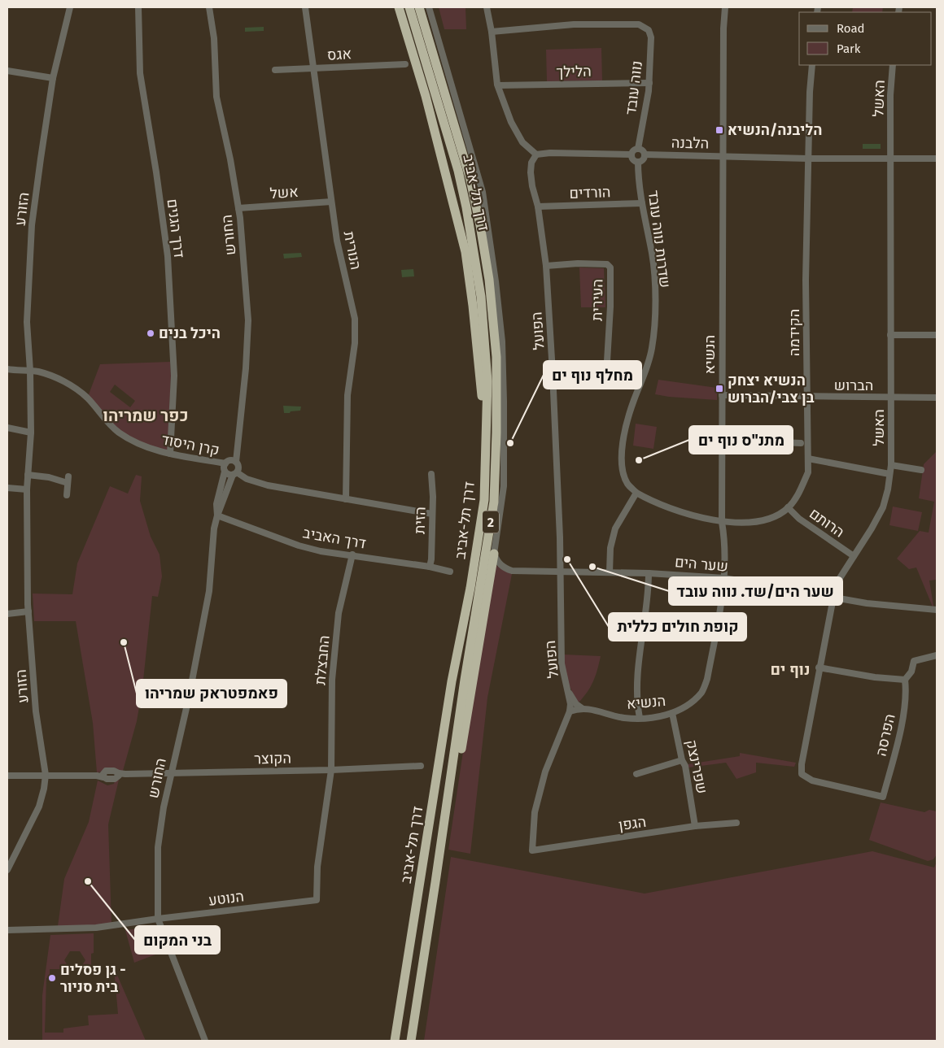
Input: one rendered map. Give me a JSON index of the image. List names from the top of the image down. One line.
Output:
{"streets":{"highway":["דרך תל-אביב","2"],"street":["אגס","הלילך","נווה עובד","האשל","הלבנה","אשל","הורדים","הזורע","דרך הגנים","החורש","שדרות נווה עובד","הנורית","העירית","הפועל","הקידמה","הנשיא","הברוש","קרן היסוד","הזית","הרותם","דרך האביב","שער הים","החבצלת","הפרסה","הקוצר","שפרינצק","הגפן","הנוטע"]},"crossings":[["אגס","הנורית"],["הלילך","נווה עובד"],["נווה עובד","הלבנה"],["נווה עובד","שדרות נווה עובד"],["האשל","הלבנה"],["האשל","הברוש"],["האשל","הרותם"],["האשל","שער הים"],["האשל","הפרסה"],["הלבנה","שדרות נווה עובד"],["הלבנה","הקידמה"],["הלבנה","הנשיא"],["אשל","החורש"],["אשל","הנורית"],["הורדים","שדרות נווה עובד"],["הורדים","הפועל"],["הזורע","קרן היסוד"],["הזורע","הקוצר"],["דרך הגנים","קרן היסוד"],["החורש","קרן היסוד"],["החורש","דרך האביב"],["החורש","הקוצר"],["החורש","הנוטע"],["שדרות נווה עובד","הקידמה"],["העירית","הפועל"],["הפועל","הנשיא"],["הפועל","שער הים"],["הפועל","הגפן"],["הקידמה","הנשיא"],["הקידמה","הברוש"],["הקידמה","הרותם"],["הנשיא","הברוש"],["הנשיא","שער הים"],["הנשיא","שפרינצק"],["הזית","דרך האביב"],["דרך האביב","החבצלת"],["החבצלת","הקוצר"],["החבצלת","הנוטע"],["הקוצר","הנוטע"],["שפרינצק","הגפן"]],"districts":["כפר שמריהו","נוף ים"],"places":{"transit":["הליבנה/הנשיא","הנשיא יצחק בן צבי/הברוש"],"other":["היכל בנים","מחלף נוף ים","מתנ\"ס נוף ים","קופת חולים כללית","שער הים/שד. נווה עובד","פאמפטראק שמריהו","בני המקום","גן פסלים - בית סניור"]},"legend":["Road","Park"]}
